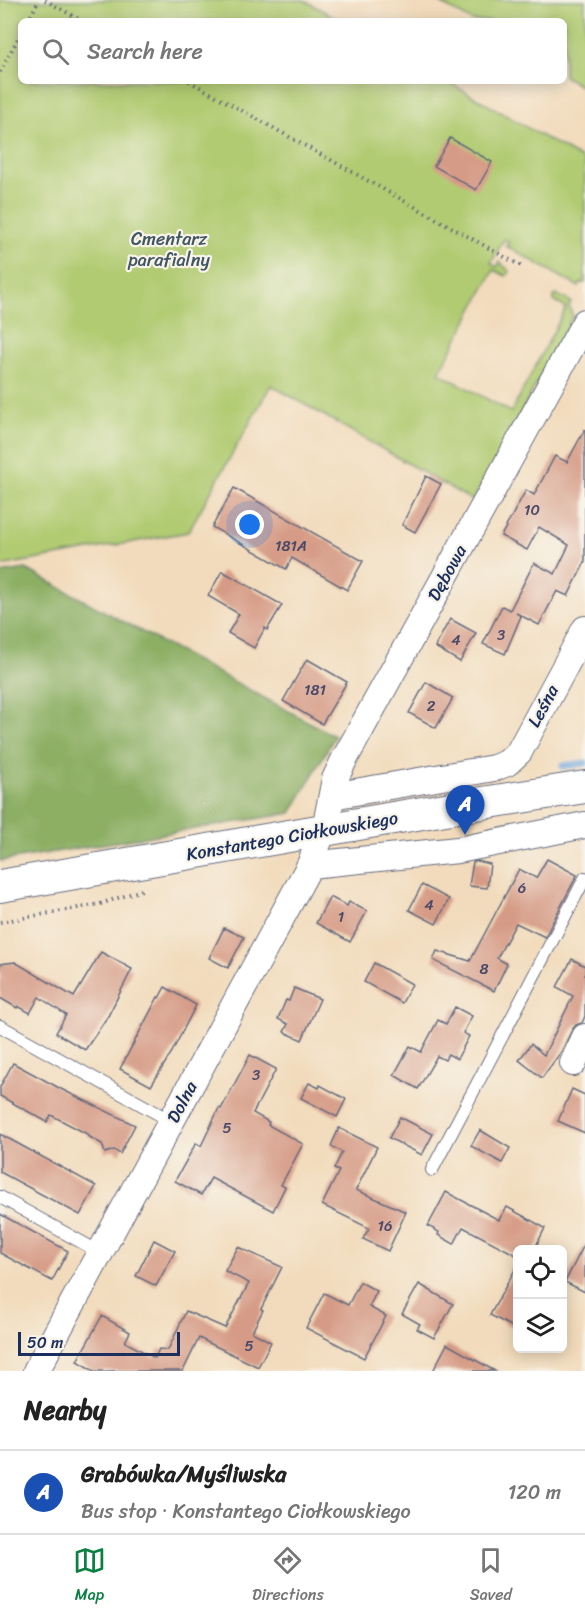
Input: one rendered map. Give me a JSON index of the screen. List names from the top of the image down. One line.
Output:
{"streets":{"street":["Dębowa","Leśna","Konstantego Ciołkowskiego","Dolna"]},"crossings":[["Dębowa","Leśna"],["Dębowa","Konstantego Ciołkowskiego"],["Dębowa","Dolna"],["Konstantego Ciołkowskiego","Dolna"]],"parks":["Cmentarz parafialny"],"house_numbers":["10","181A","3","4","181","2","6","4","1","8","3","5","16","5"],"scale_bar":"50 m","page":{"search":"Search here","pins":"A","scale":"50 m","heading":"Nearby","list":[{"mark":"A","name":"Grabówka/Myśliwska","note":"Bus stop · Konstantego Ciołkowskiego","value":"120 m"}],"nav":["Map","Directions","Saved"]}}
